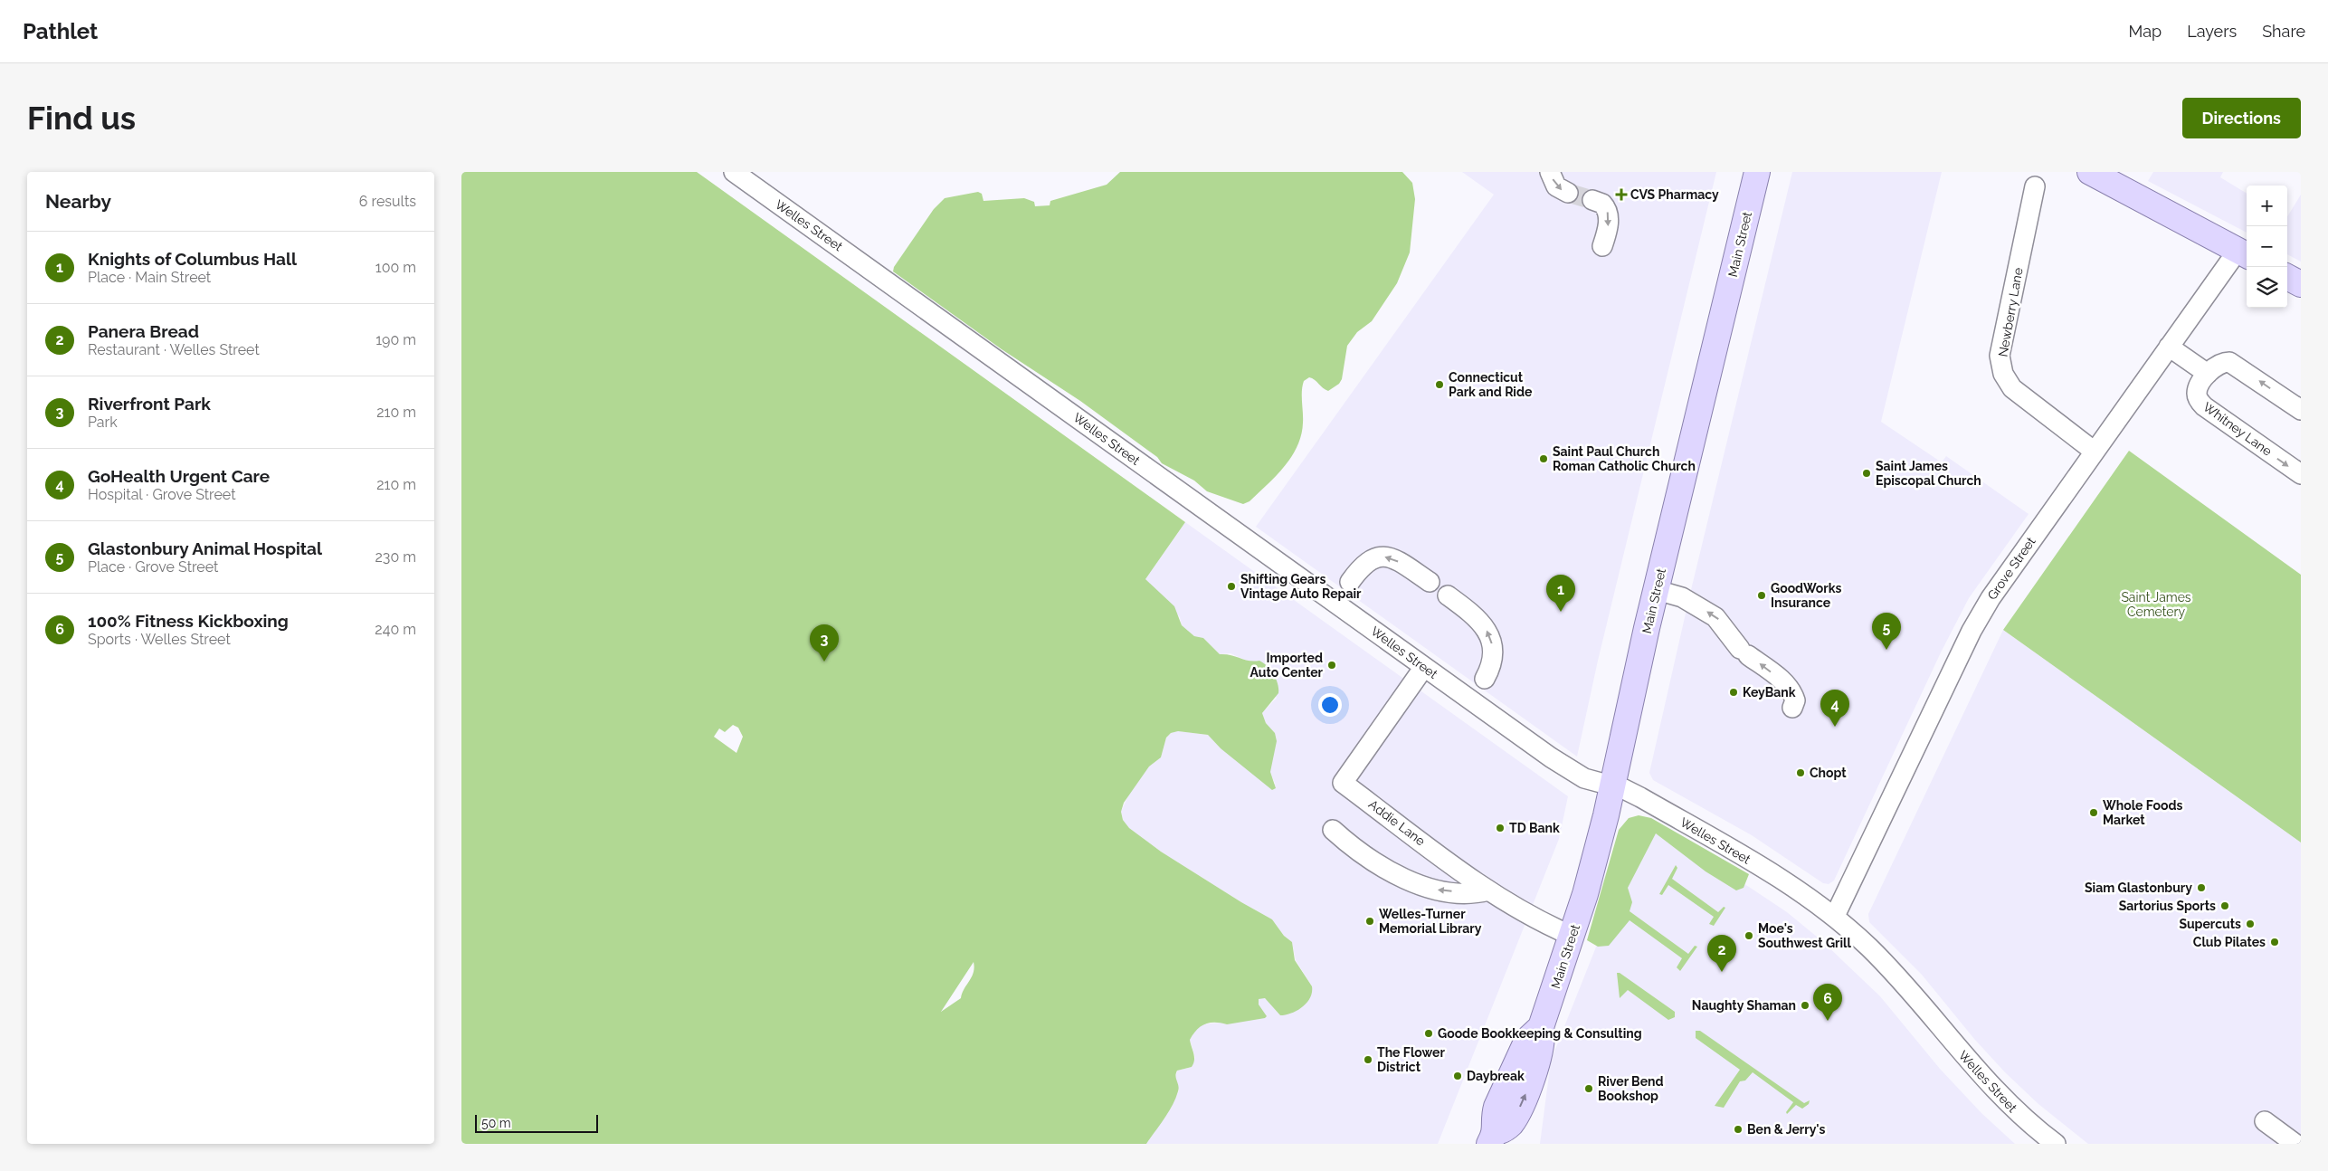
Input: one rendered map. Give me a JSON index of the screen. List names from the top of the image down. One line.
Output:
{"streets":{"main road":["Main Street"],"street":["Welles Street","Newberry Lane","Whitney Lane","Grove Street","Addie Lane"]},"crossings":[["Welles Street","Main Street"],["Welles Street","Grove Street"],["Welles Street","Addie Lane"],["Main Street","Addie Lane"],["Newberry Lane","Grove Street"]],"one_way":["Whitney Lane"],"parks":["Saint James Cemetery"],"places":{"health":["CVS Pharmacy"],"other":["Connecticut Park and Ride","Saint Paul Church Roman Catholic Church","Saint James Episcopal Church","Shifting Gears Vintage Auto Repair","GoodWorks Insurance","Imported Auto Center","KeyBank","Chopt","Whole Foods Market","TD Bank","Siam Glastonbury","Sartorius Sports","Welles-Turner Memorial Library","Supercuts","Moe's Southwest Grill","Club Pilates","Naughty Shaman","Goode Bookkeeping & Consulting","The Flower District","Daybreak","River Bend Bookshop","Ben & Jerry's"]},"scale_bar":"50 m","page":{"header":"Pathlet","nav":["Map","Layers","Share"],"buttons":"Directions","title":"Find us","heading":["Nearby","6 results"],"map_buttons":["+","−"],"list":[{"mark":"1","name":"Knights of Columbus Hall","note":"Place · Main Street","value":"100 m"},{"mark":"2","name":"Panera Bread","note":"Restaurant · Welles Street","value":"190 m"},{"mark":"3","name":"Riverfront Park","note":"Park","value":"210 m"},{"mark":"4","name":"GoHealth Urgent Care","note":"Hospital · Grove Street","value":"210 m"},{"mark":"5","name":"Glastonbury Animal Hospital","note":"Place · Grove Street","value":"230 m"},{"mark":"6","name":"100% Fitness Kickboxing","note":"Sports · Welles Street","value":"240 m"}],"pins":["1","5","3","4","2","6"],"scale":"50 m"}}
